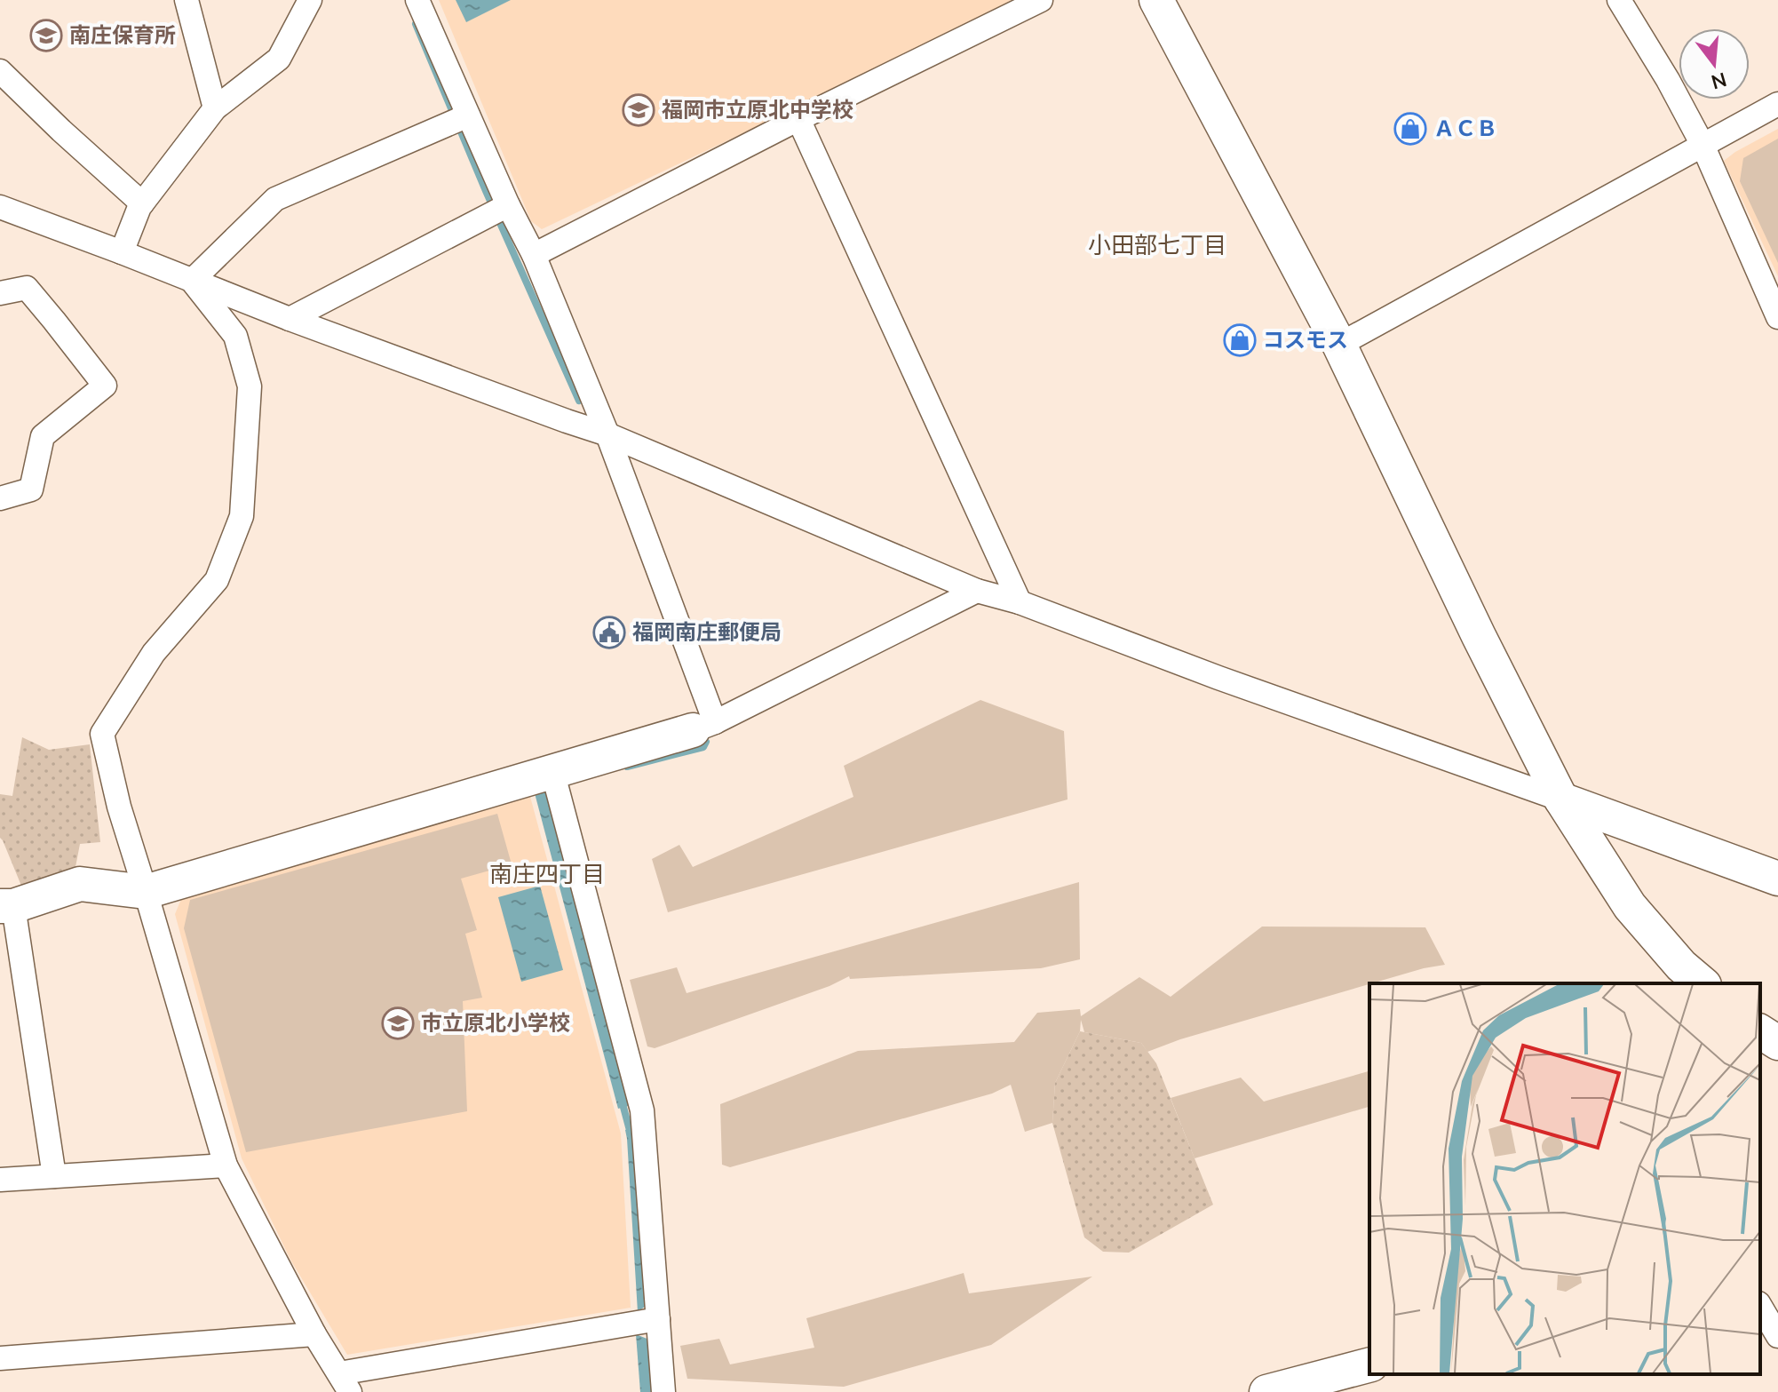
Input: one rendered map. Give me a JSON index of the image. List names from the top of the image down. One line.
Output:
{"districts":["小田部七丁目","南庄四丁目"],"places":{"school or university":["南庄保育所","福岡市立原北中学校","市立原北小学校"],"shop":["ＡＣＢ","コスモス"],"public building":["福岡南庄郵便局"]},"north":"bottom"}
